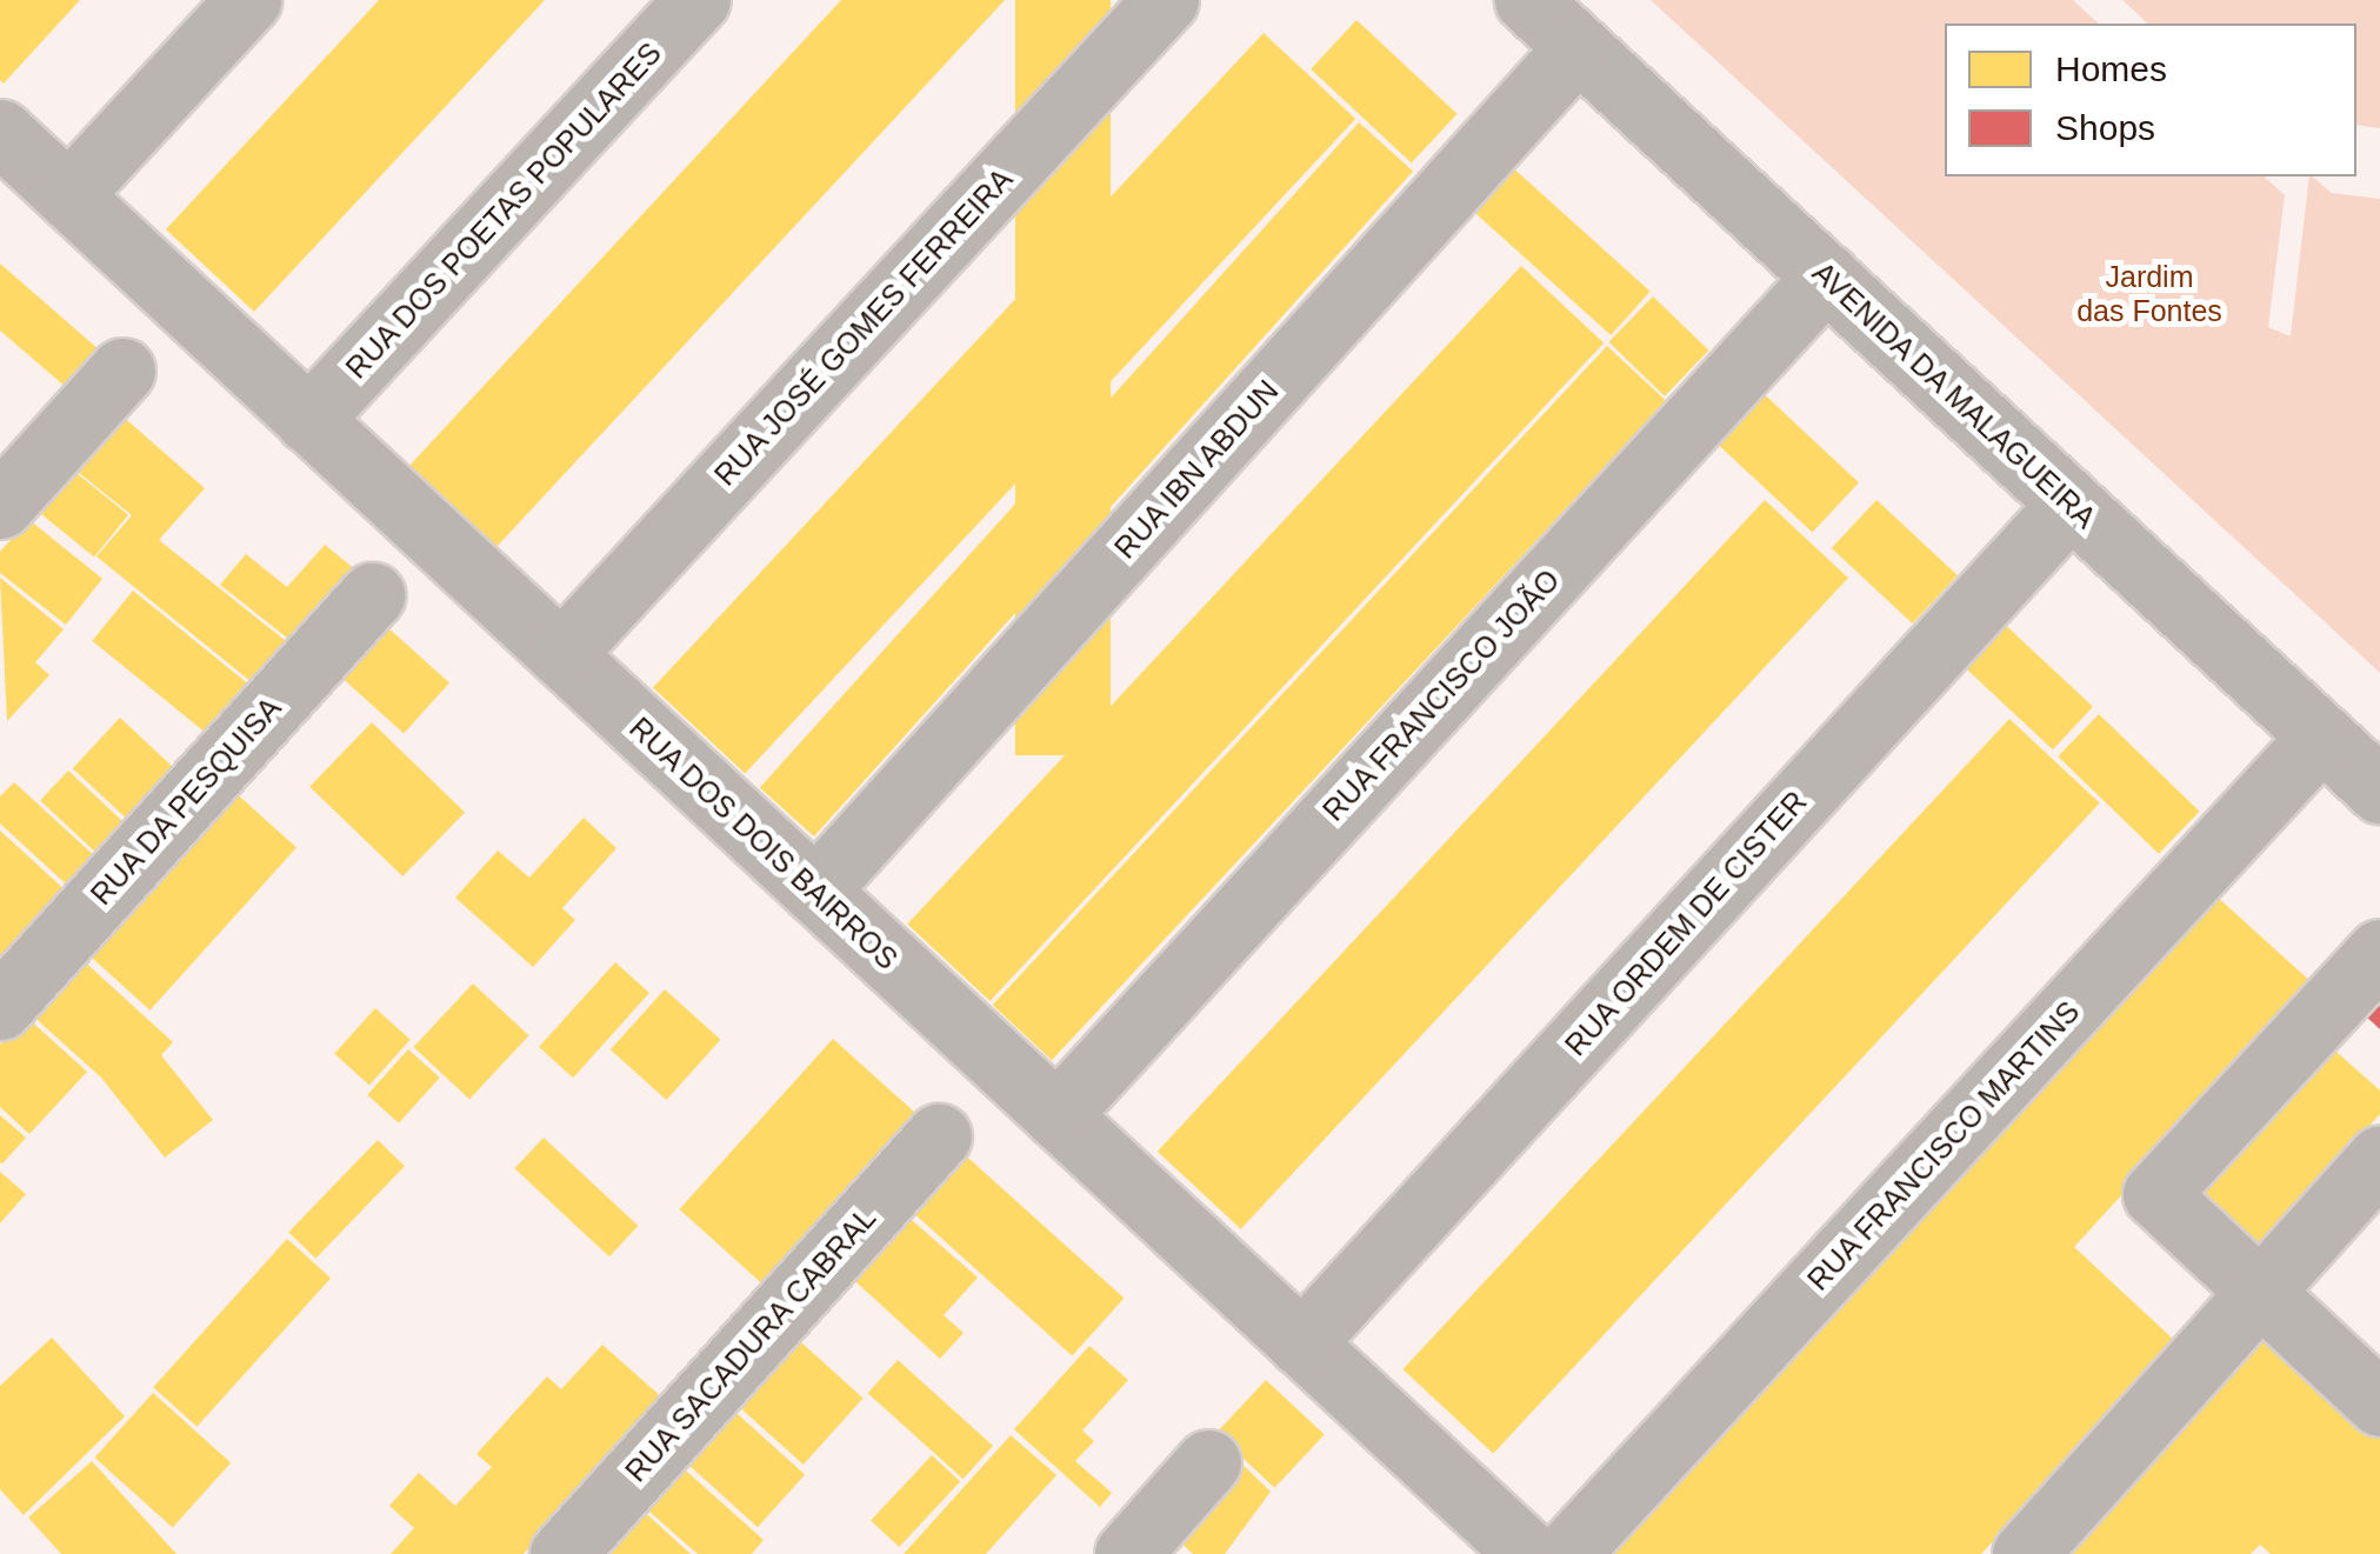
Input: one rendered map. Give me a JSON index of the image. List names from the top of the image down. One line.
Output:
{"streets":{"street":["RUA DOS POETAS POPULARES","RUA JOSÉ GOMES FERREIRA","AVENIDA DA MALAGUEIRA","RUA IBN ABDUN","RUA FRANCISCO JOÃO","RUA DA PESQUISA","RUA DOS DOIS BAIRROS","RUA ORDEM DE CISTER","RUA FRANCISCO MARTINS","RUA SACADURA CABRAL"]},"crossings":[["RUA DOS POETAS POPULARES","RUA DOS DOIS BAIRROS"],["RUA JOSÉ GOMES FERREIRA","RUA DOS DOIS BAIRROS"],["AVENIDA DA MALAGUEIRA","RUA IBN ABDUN"],["AVENIDA DA MALAGUEIRA","RUA FRANCISCO JOÃO"],["AVENIDA DA MALAGUEIRA","RUA ORDEM DE CISTER"],["AVENIDA DA MALAGUEIRA","RUA FRANCISCO MARTINS"],["RUA IBN ABDUN","RUA DOS DOIS BAIRROS"],["RUA FRANCISCO JOÃO","RUA DOS DOIS BAIRROS"],["RUA DOS DOIS BAIRROS","RUA ORDEM DE CISTER"]],"parks":["Jardim das Fontes"],"legend":["Homes","Shops"]}
